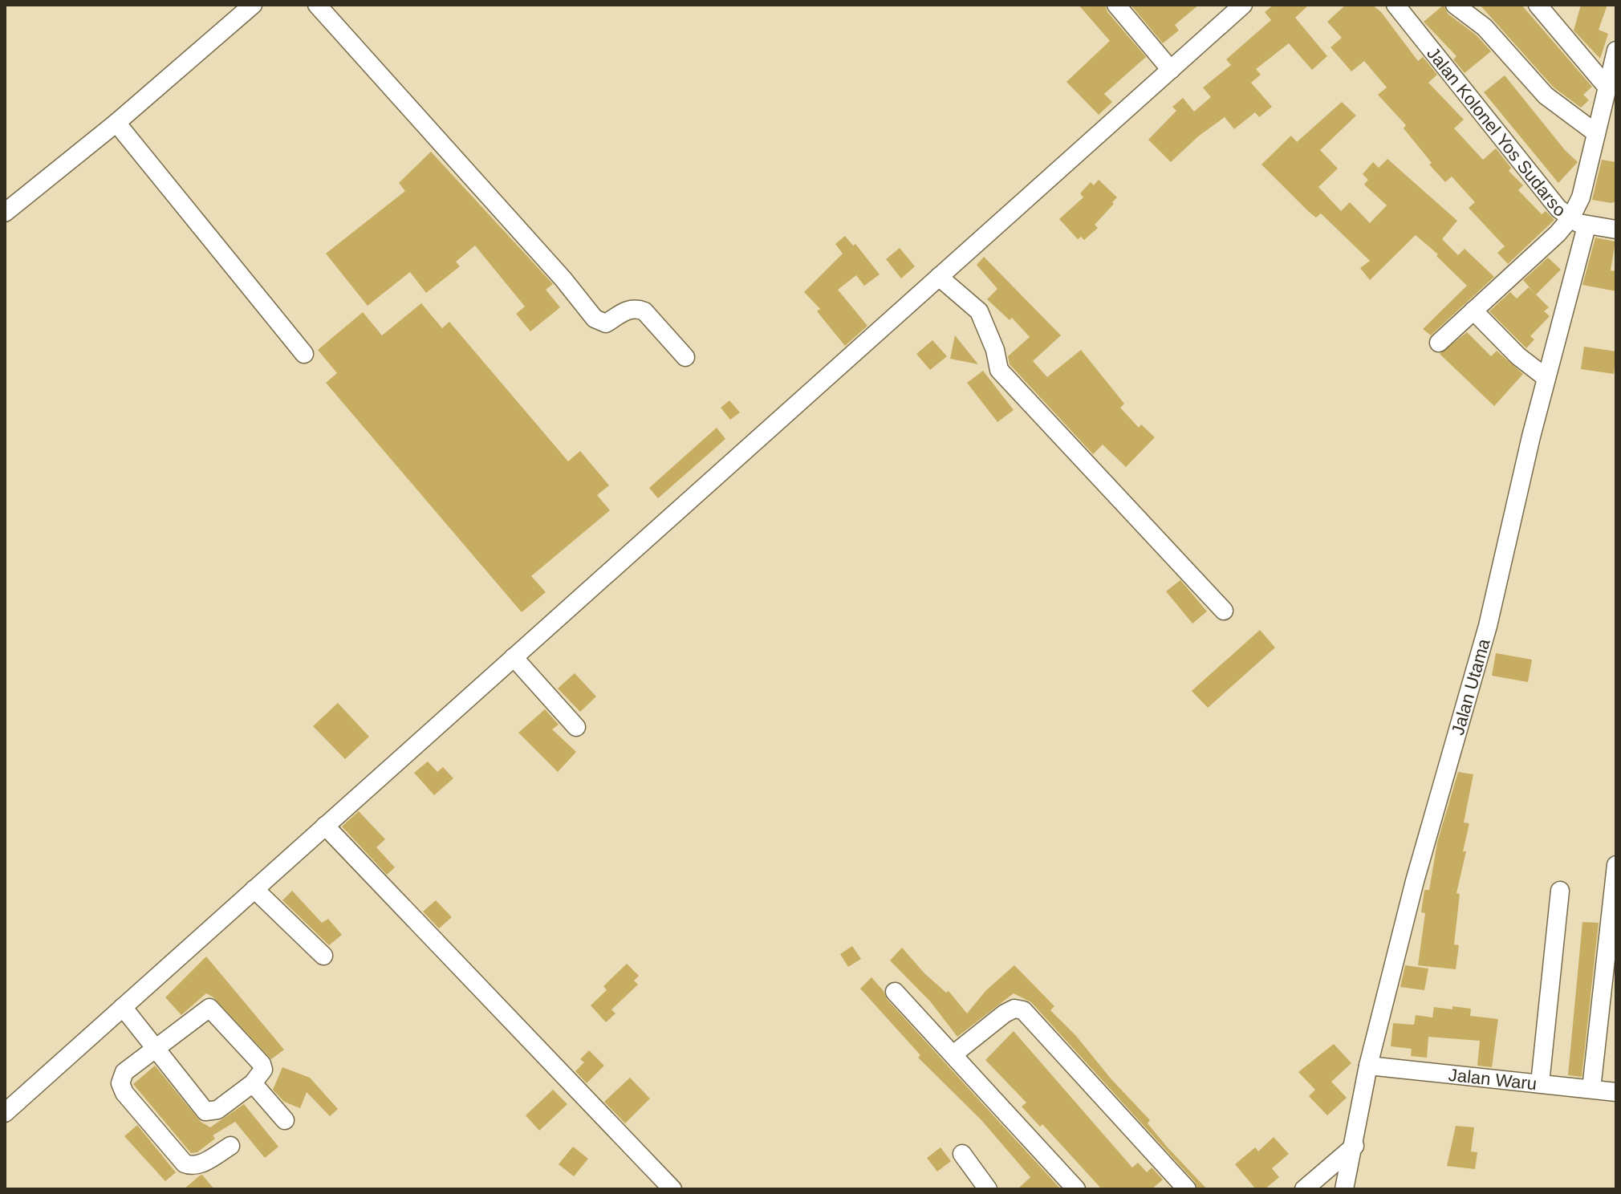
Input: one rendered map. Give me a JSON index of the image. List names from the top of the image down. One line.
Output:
{"streets":{"street":["Jalan Kolonel Yos Sudarso","Jalan Utama","Jalan Waru"]},"crossings":[["Jalan Kolonel Yos Sudarso","Jalan Utama"],["Jalan Utama","Jalan Waru"]]}
